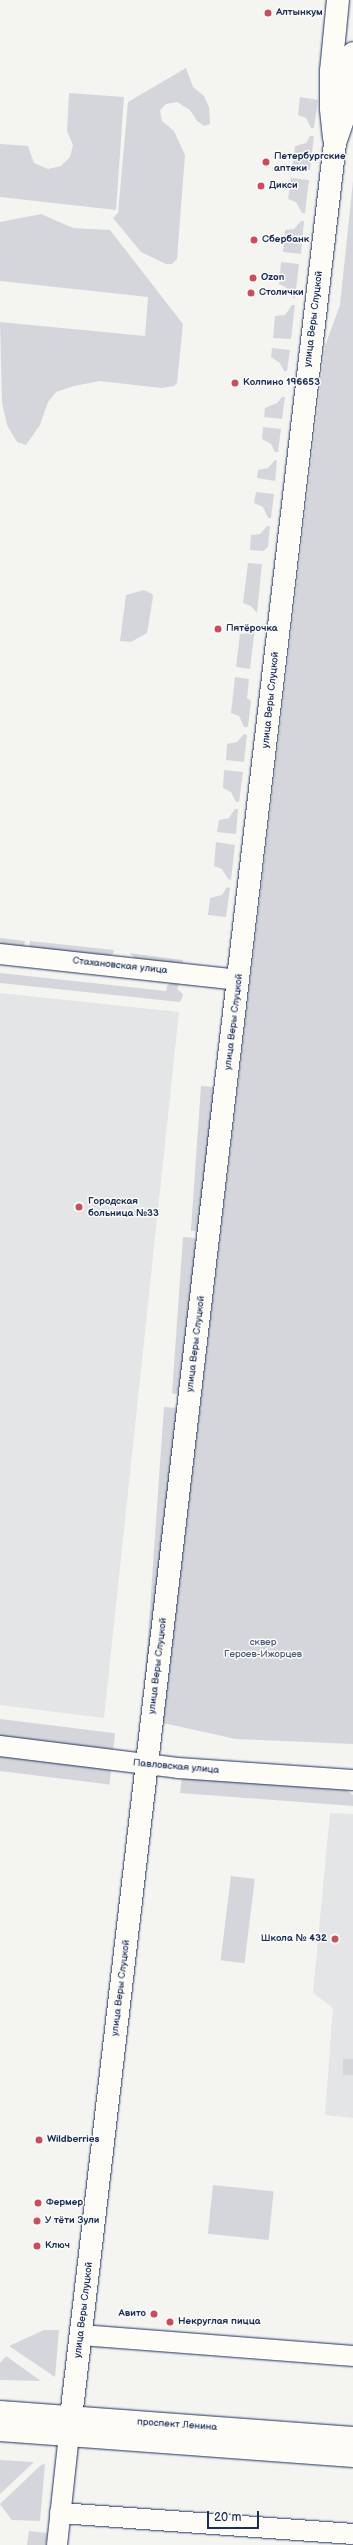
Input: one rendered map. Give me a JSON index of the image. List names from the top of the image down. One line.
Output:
{"streets":{"street":["улица Веры Слуцкой","Стахановская улица","Павловская улица","проспект Ленина"]},"crossings":[["улица Веры Слуцкой","Стахановская улица"],["улица Веры Слуцкой","Павловская улица"],["улица Веры Слуцкой","проспект Ленина"]],"parks":["сквер Героев-Ижорцев"],"places":["Алтынкум","Петербургские аптеки","Дикси","Сбербанк","Ozon","Столички","Колпино 196653","Пятёрочка","Городская больница №33","Школа № 432","Wildberries","Фермер","У тёти Зули","Ключ","Авито","Некруглая пицца"],"scale_bar":"20 m"}
